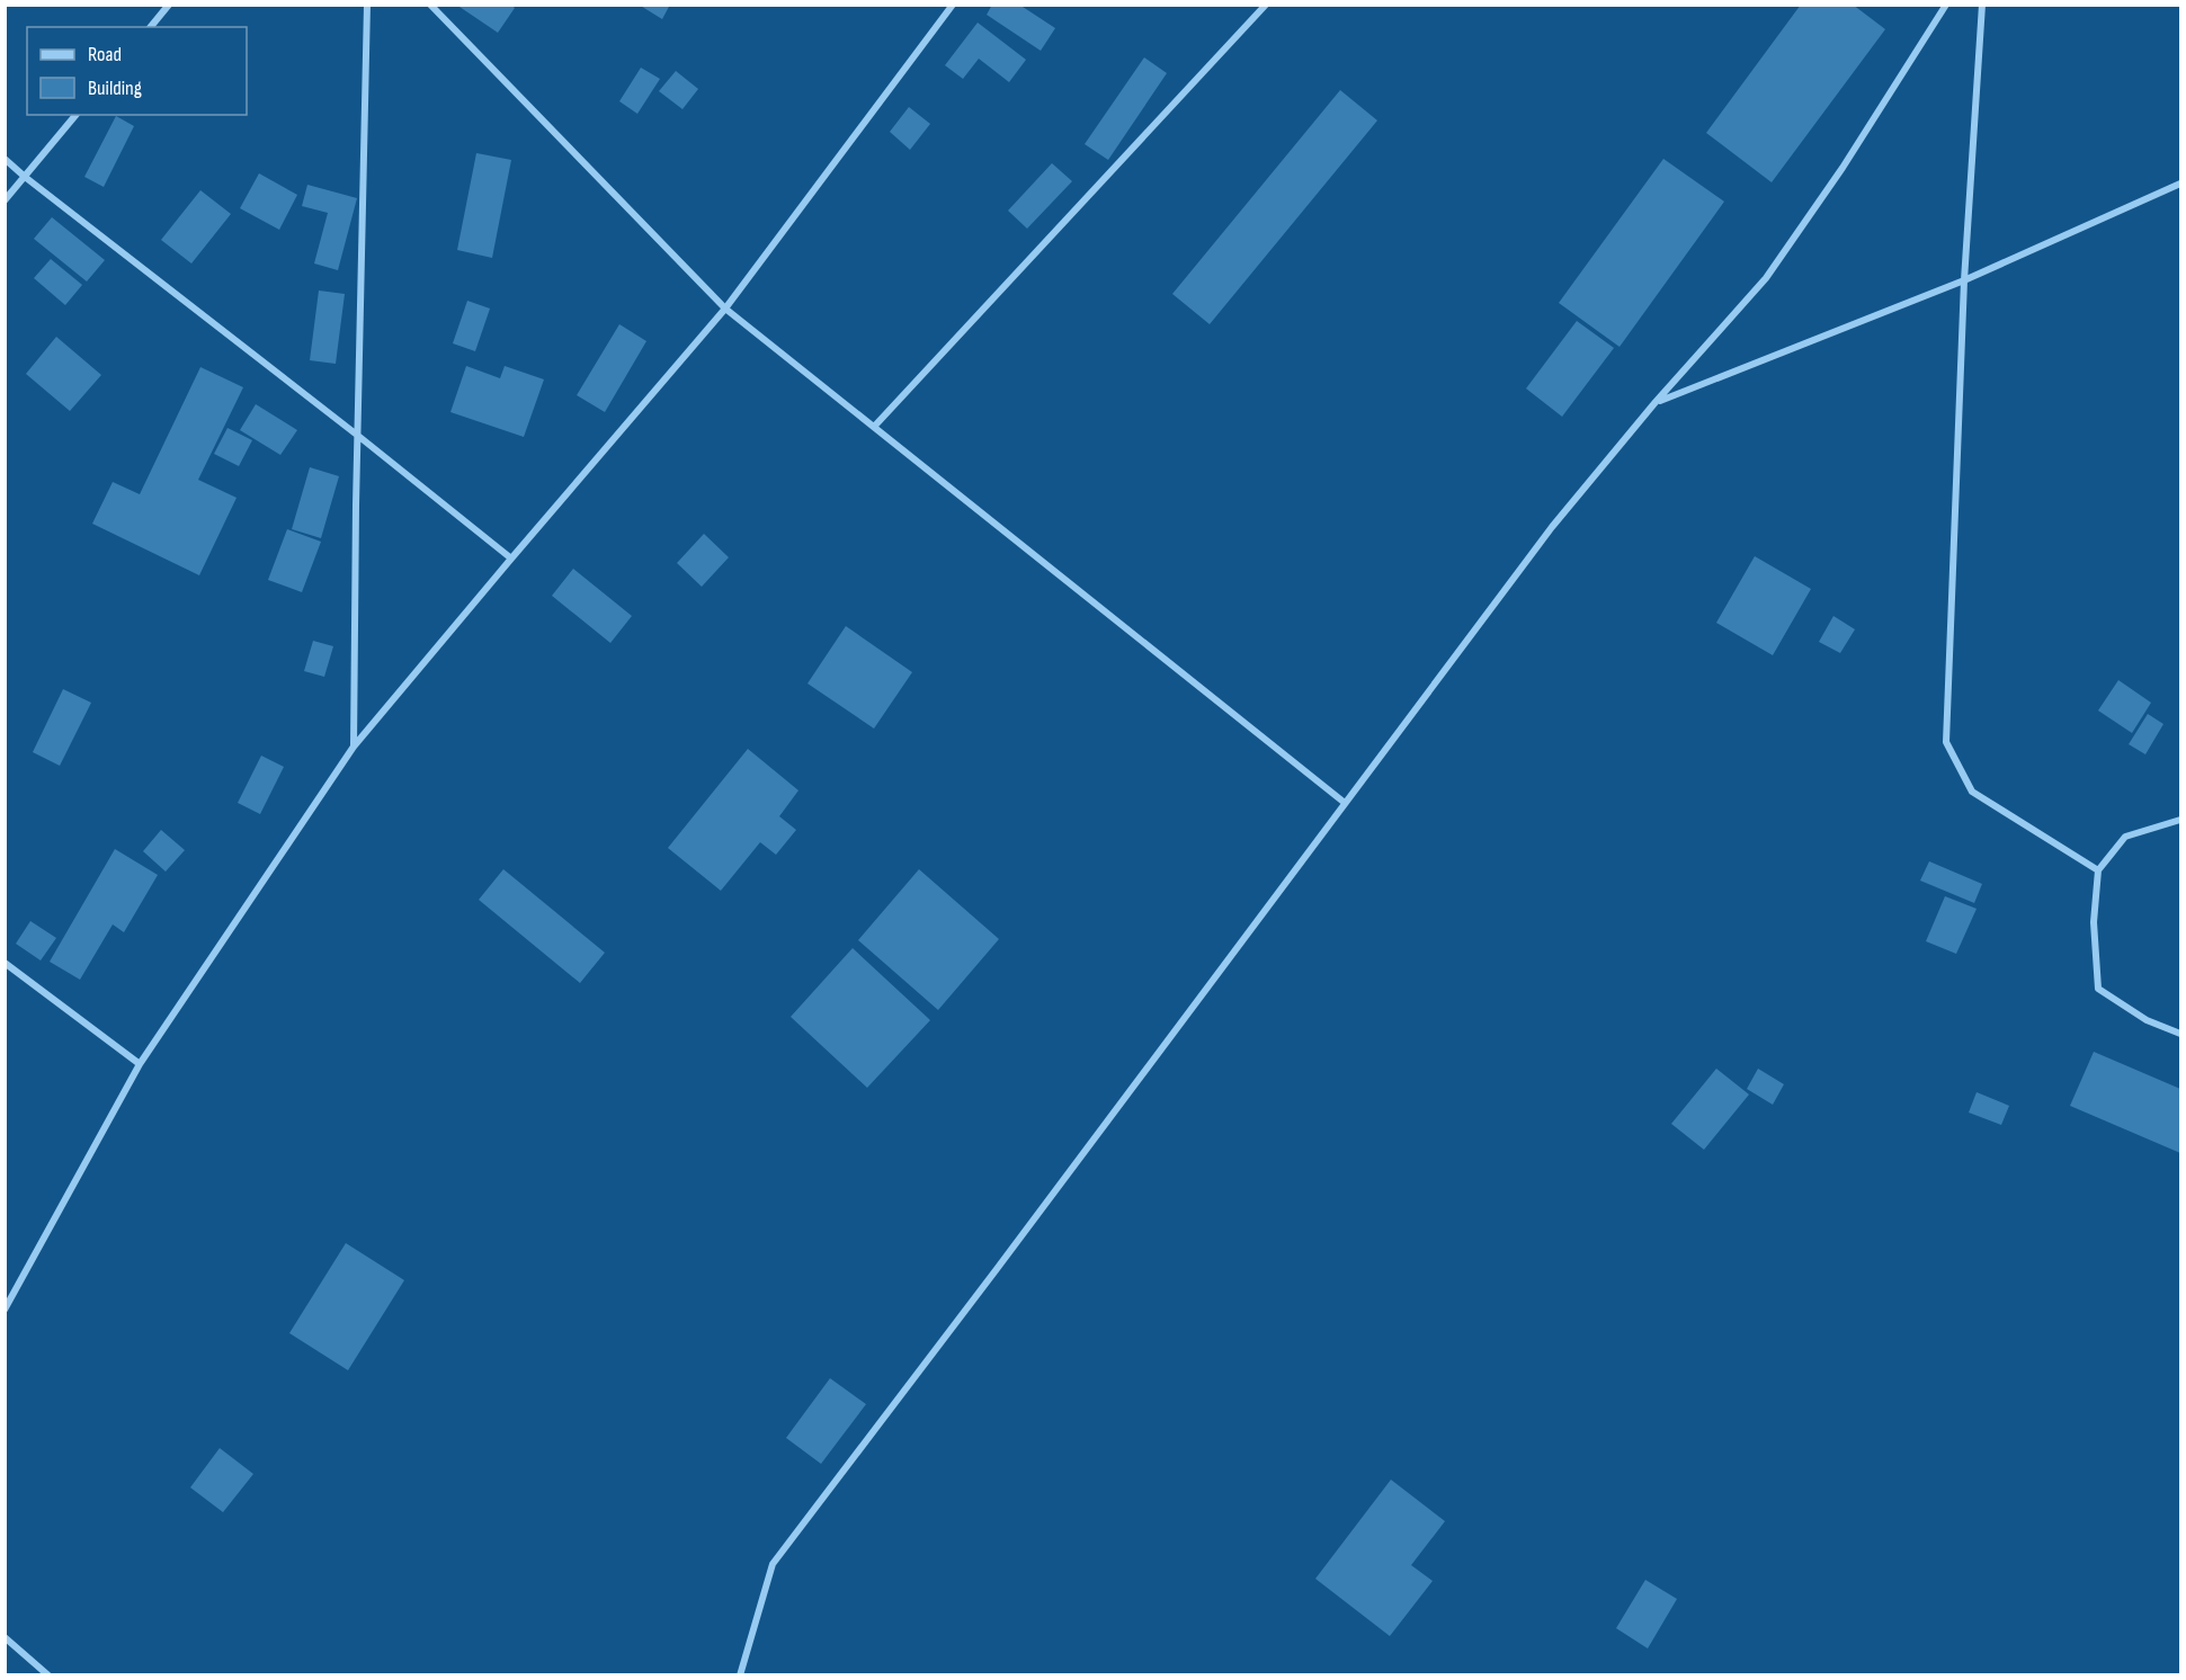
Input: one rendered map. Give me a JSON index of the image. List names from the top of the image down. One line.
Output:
{"legend":["Road","Building"]}
